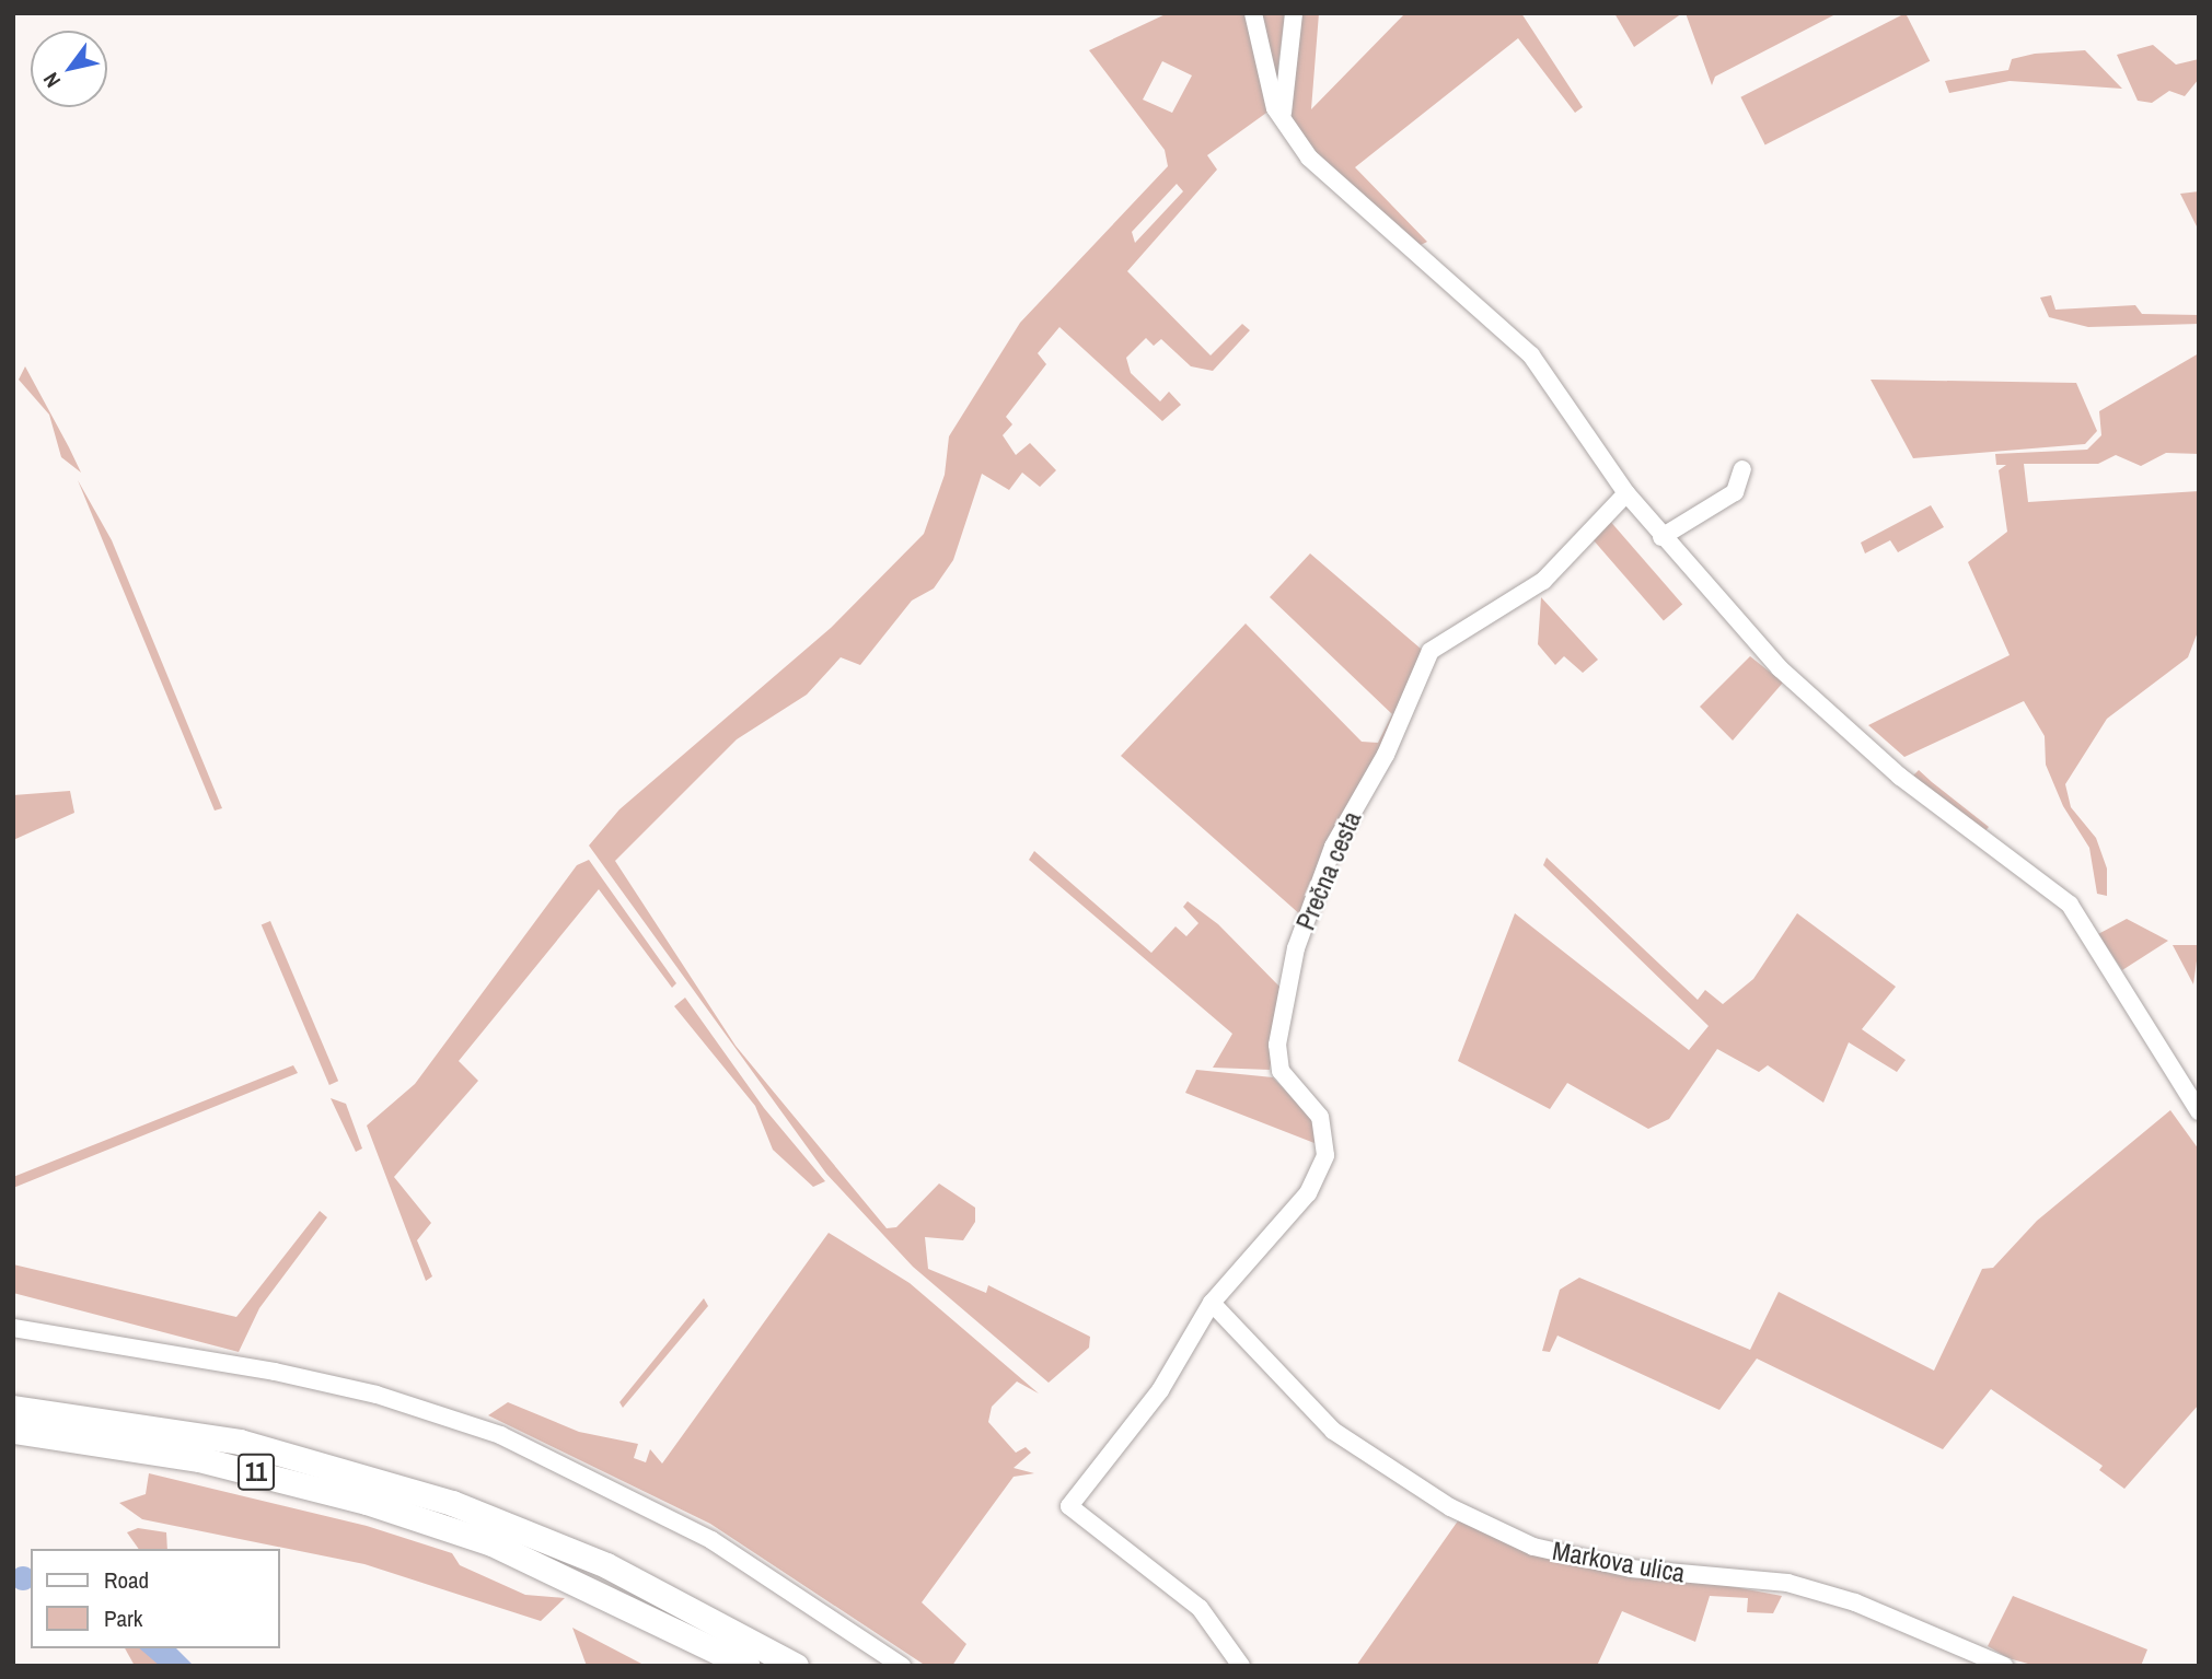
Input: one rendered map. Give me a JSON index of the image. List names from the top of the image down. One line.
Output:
{"streets":{"highway":["11"],"street":["Prečna cesta","Markova ulica"]},"crossings":[["Prečna cesta","Markova ulica"]],"legend":["Road","Park"],"north":"bottom left"}
